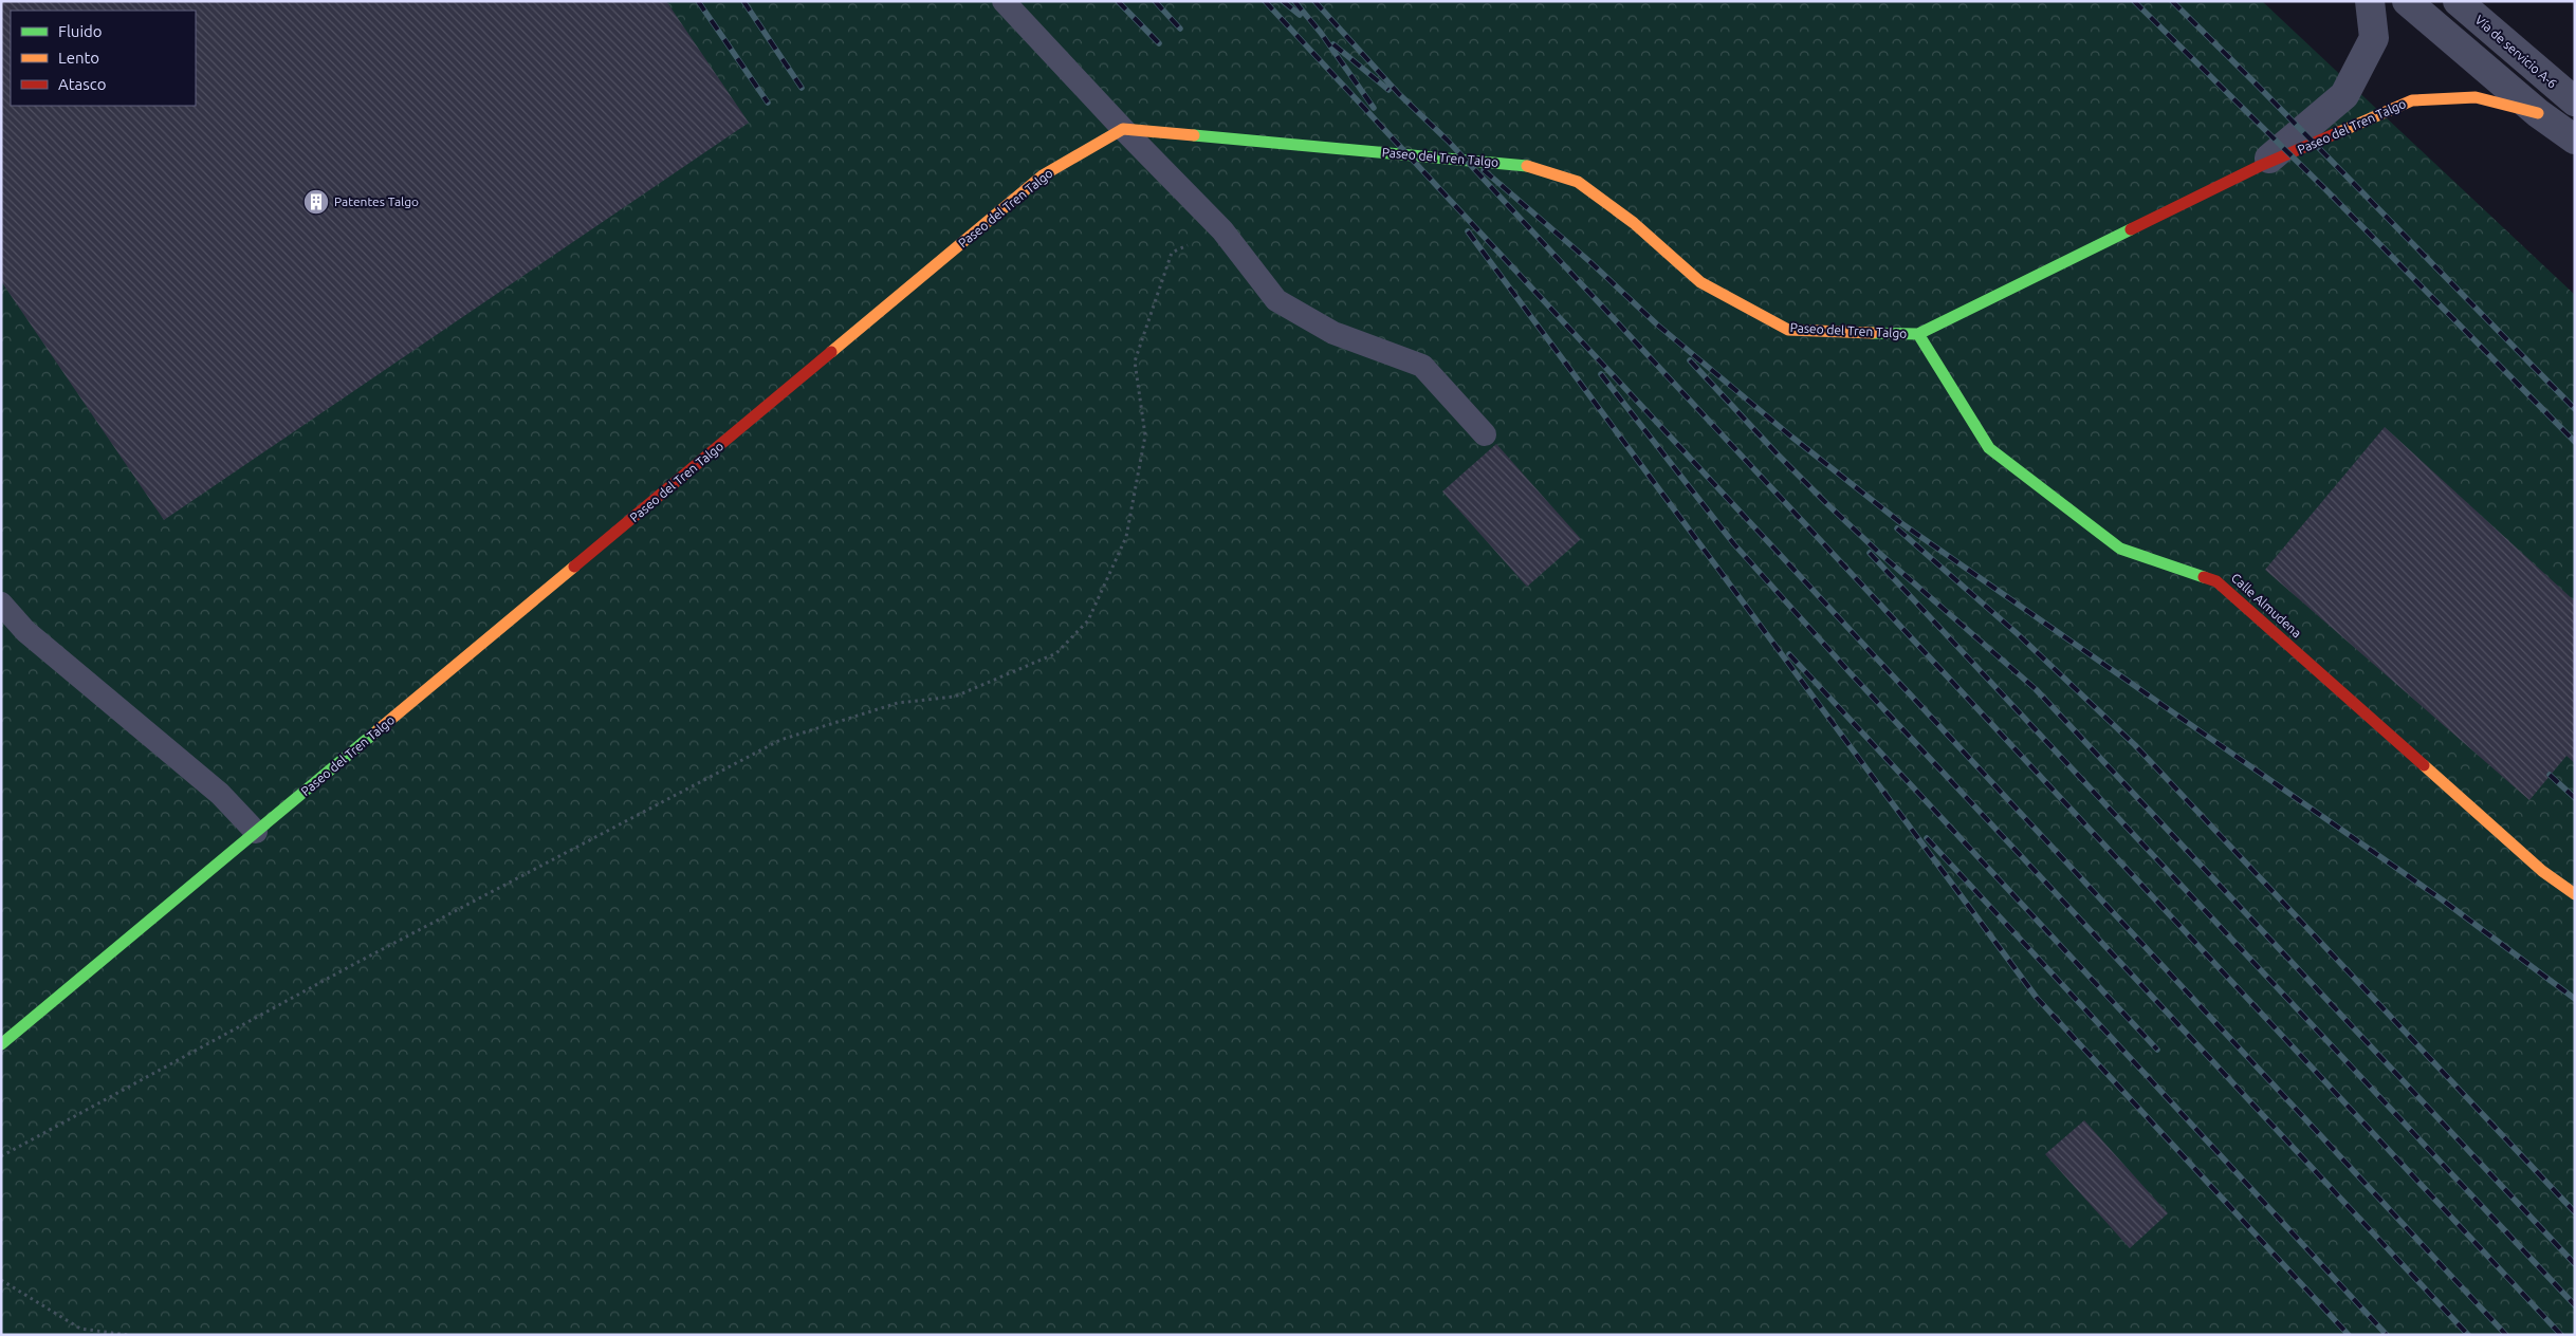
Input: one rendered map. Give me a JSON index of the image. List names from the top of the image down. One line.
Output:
{"streets":{"street":["Vía de servicio A-6","Paseo del Tren Talgo","Calle Almudena"]},"crossings":[["Paseo del Tren Talgo","Calle Almudena"]],"places":{"building":["Patentes Talgo"]},"legend":["Fluido","Lento","Atasco"]}
